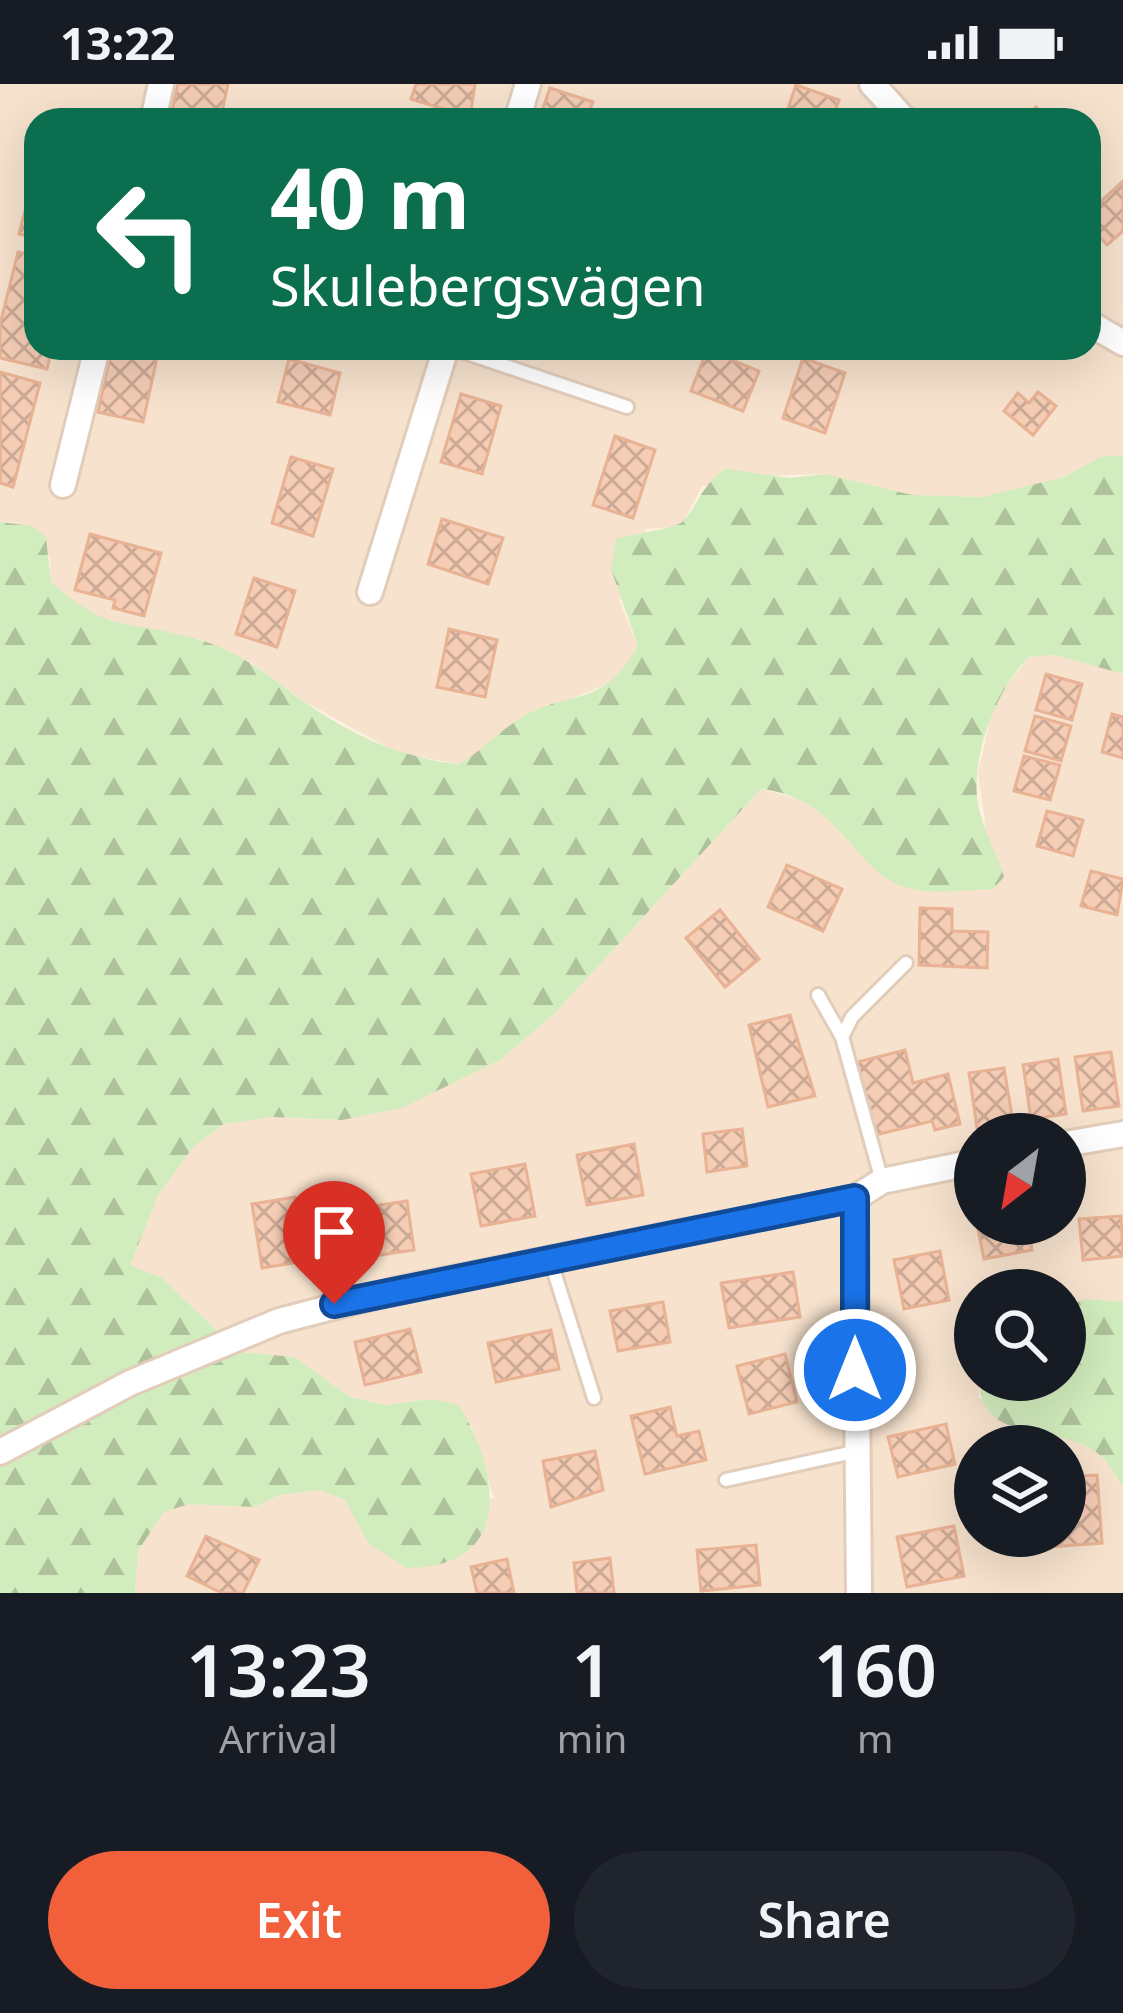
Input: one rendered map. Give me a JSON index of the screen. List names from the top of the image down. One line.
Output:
{"north":"bottom left","page":{"status":"13:22","turn":["40 m","Skulebergsvägen"],"eta":["13:23","Arrival","1","min","160","m"],"buttons":["Exit","Share"]}}
